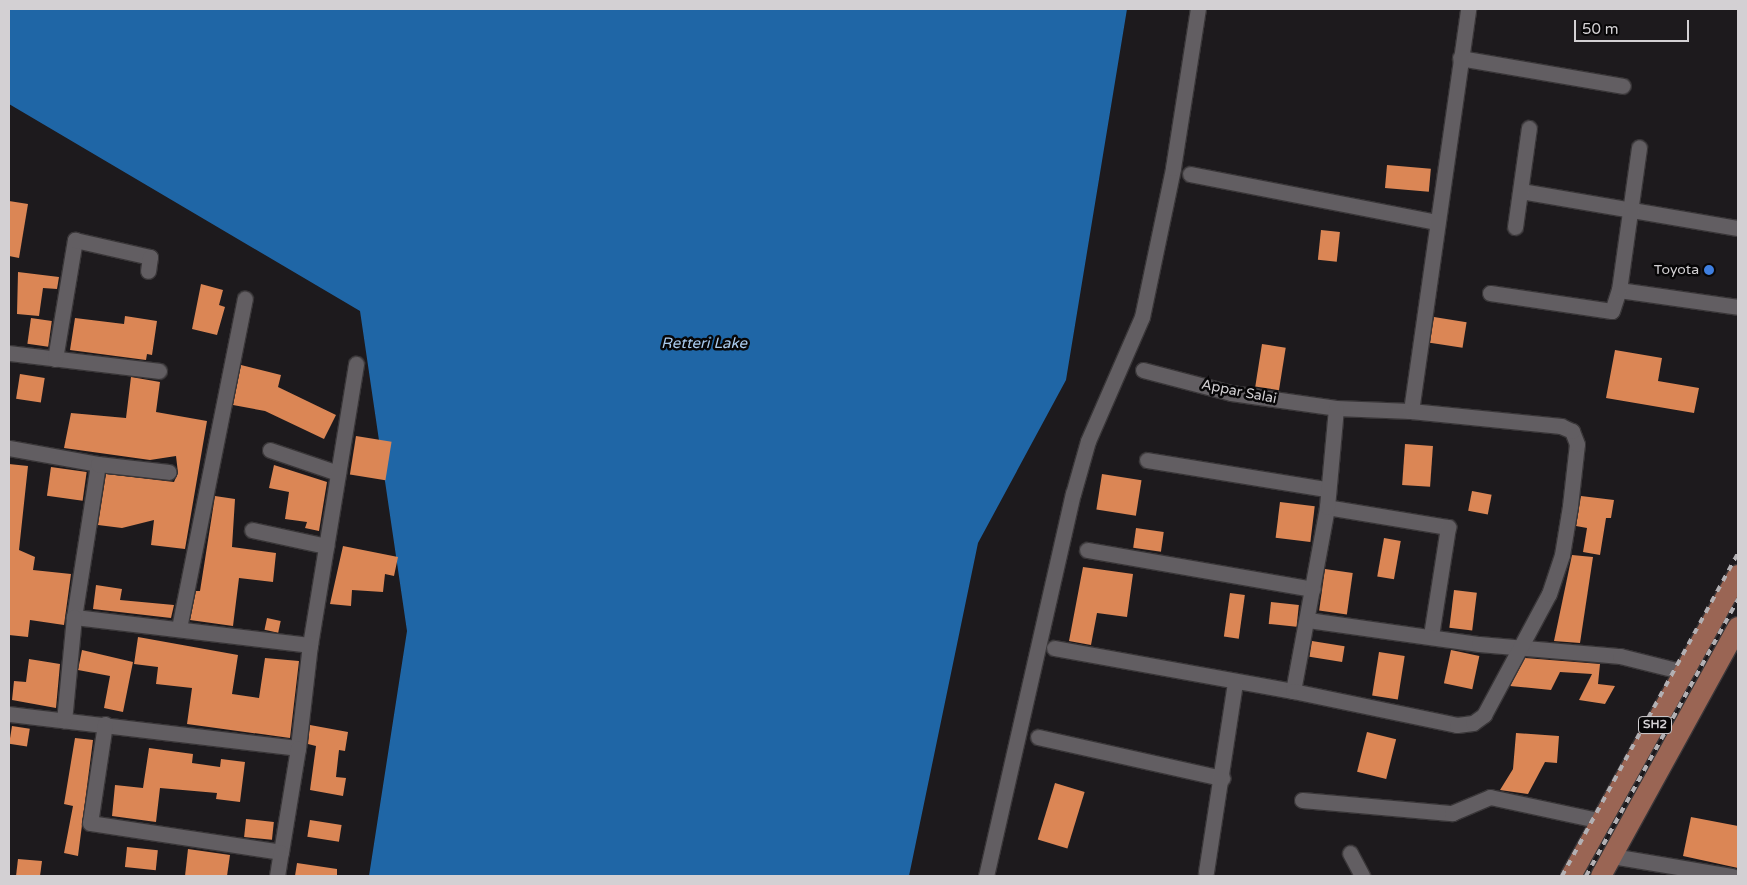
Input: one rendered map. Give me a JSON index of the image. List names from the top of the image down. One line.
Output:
{"streets":{"main road":["SH2"],"street":["Appar Salai"]},"water":["Retteri Lake"],"places":["Toyota"],"scale_bar":"50 m"}
